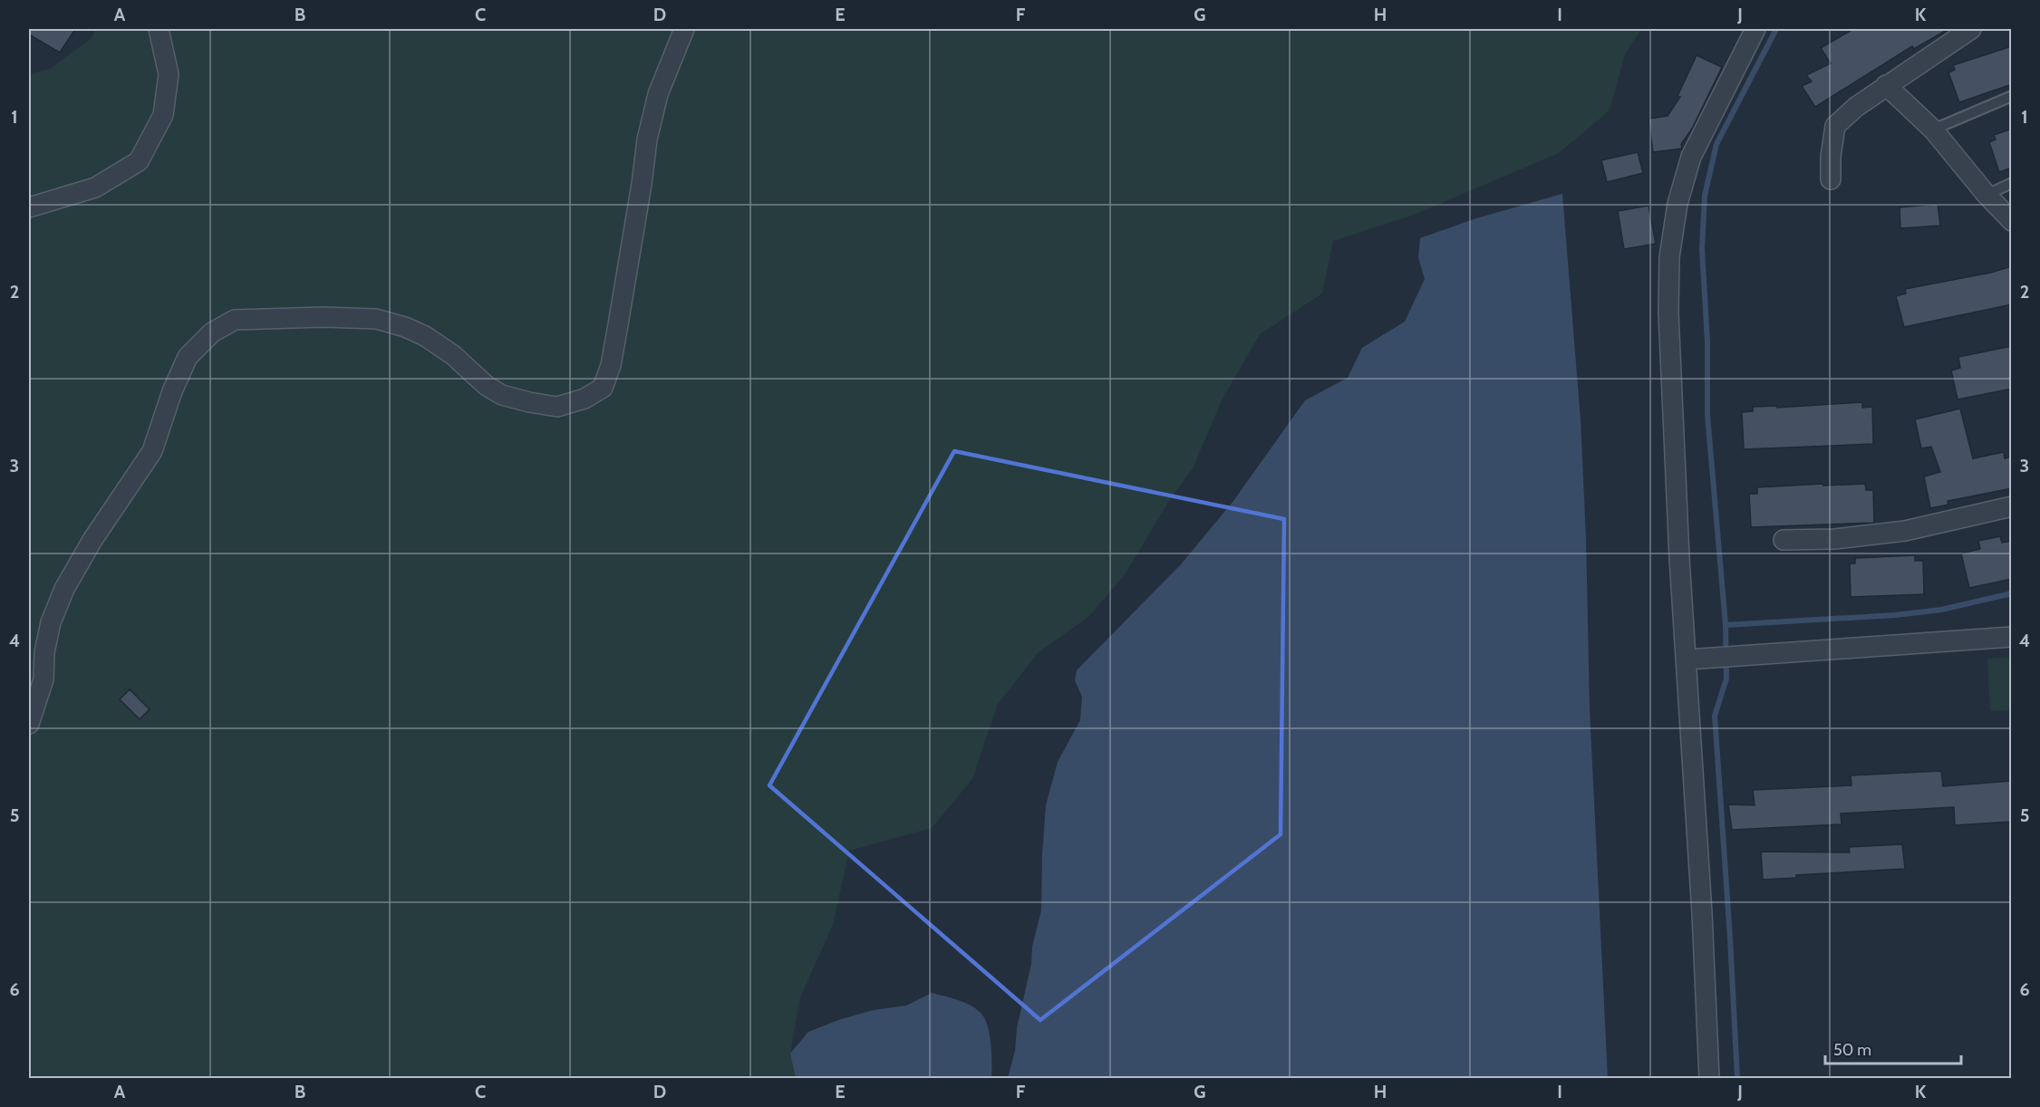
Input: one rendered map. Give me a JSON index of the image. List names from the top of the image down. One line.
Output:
{"scale_bar":"50 m","grid":{"columns":["A","B","C","D","E","F","G","H","I","J","K"],"rows":["1","2","3","4","5","6"]}}
